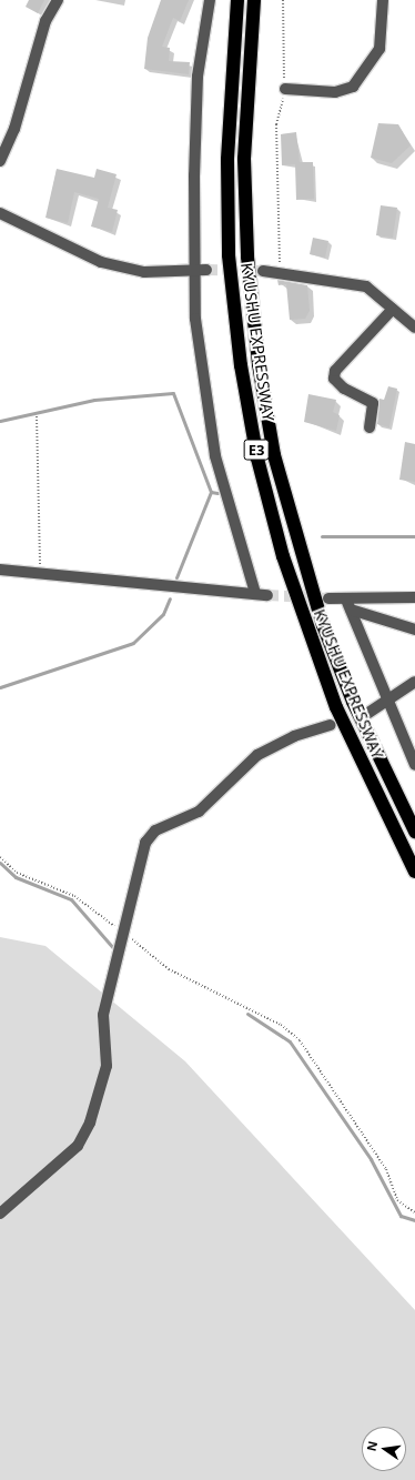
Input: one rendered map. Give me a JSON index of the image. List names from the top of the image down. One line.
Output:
{"streets":{"highway":["KYUSHU EXPRESSWAY","E3"]},"north":"left"}
